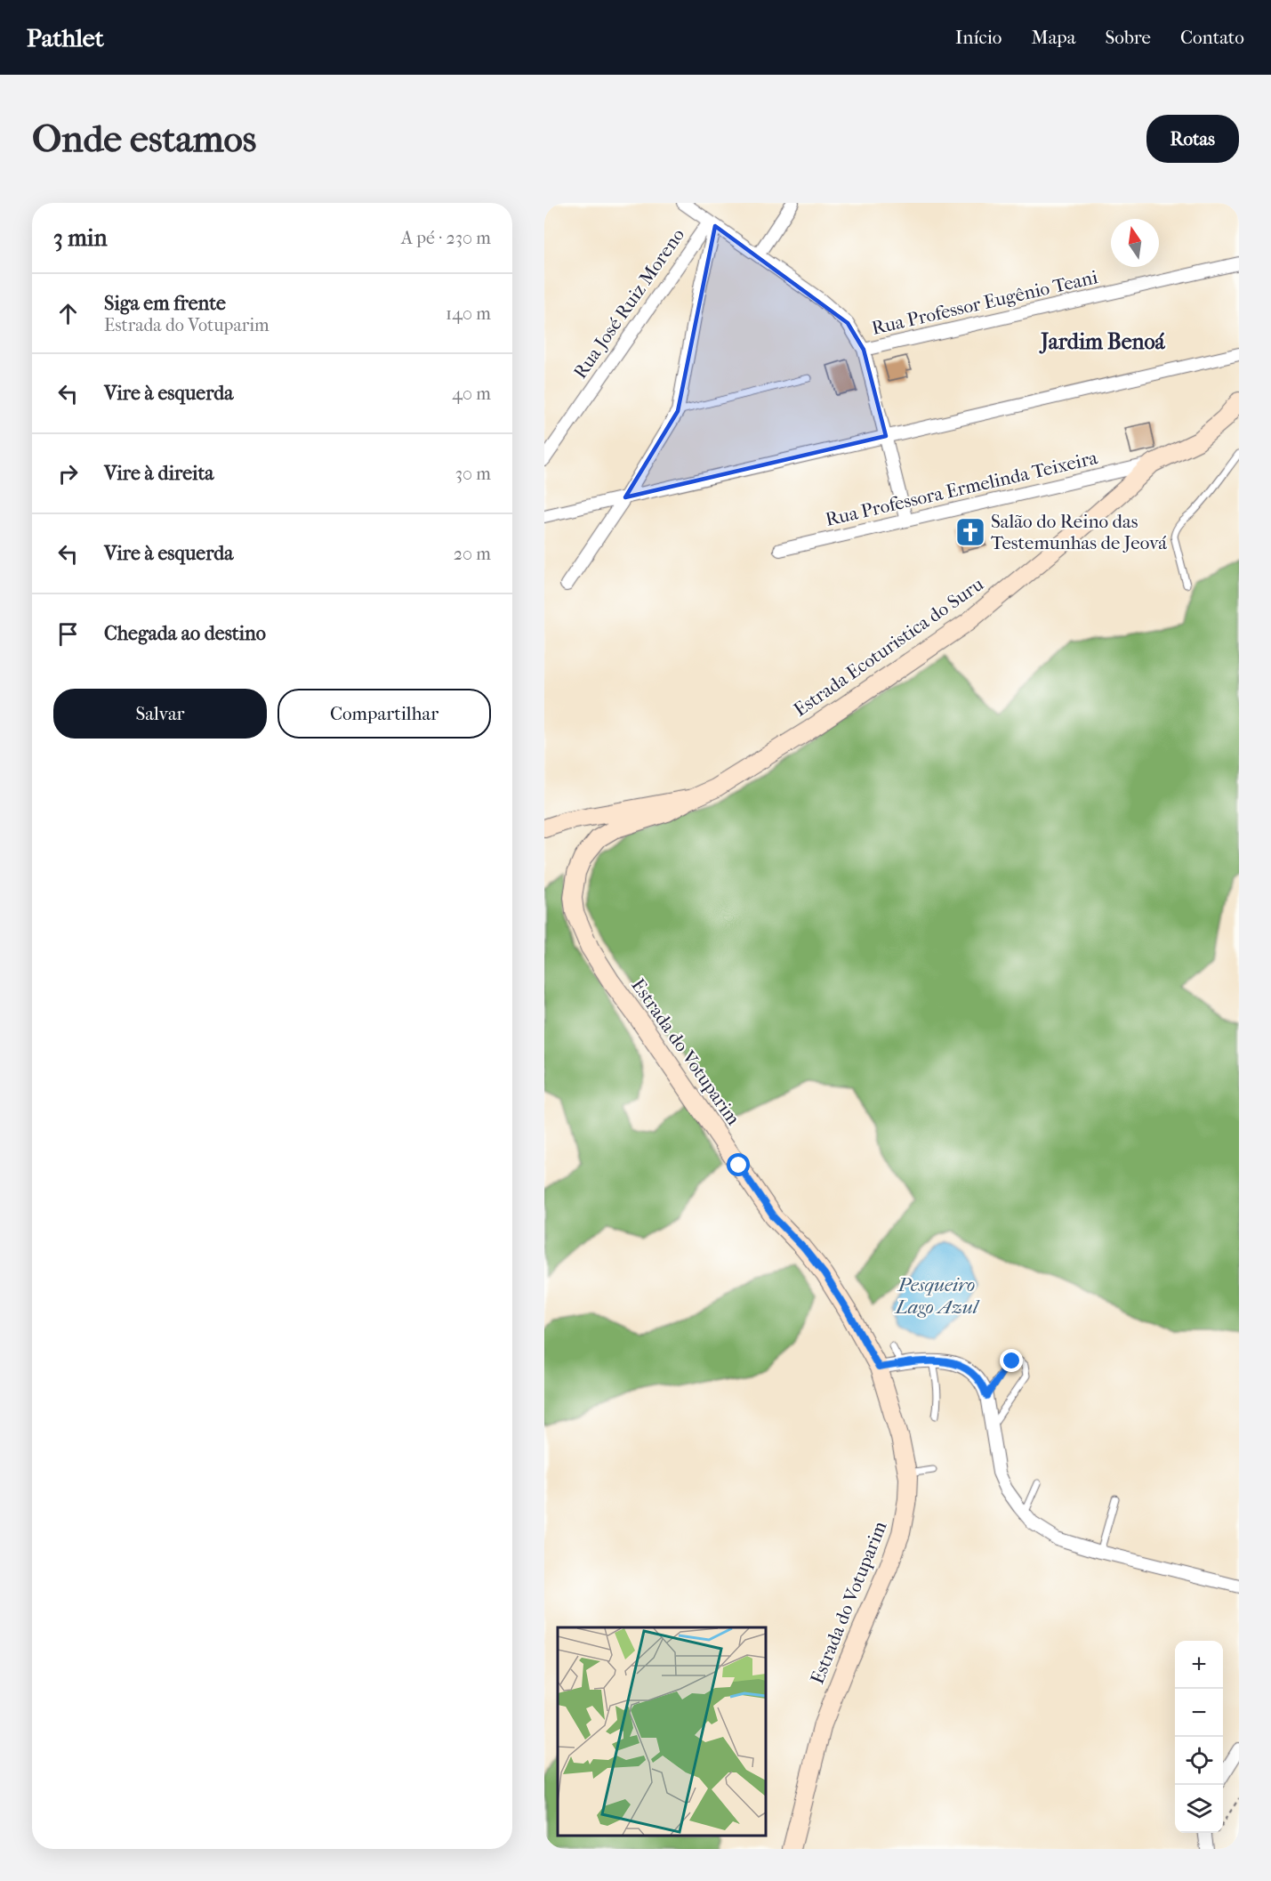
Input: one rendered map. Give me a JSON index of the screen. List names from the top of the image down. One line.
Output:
{"streets":{"street":["Rua Professor Eugênio Teani","Rua José Ruiz Moreno","Rua Professora Ermelinda Teixeira","Estrada Ecoturistica do Suru","Estrada do Votuparim"]},"crossings":[["Rua Professora Ermelinda Teixeira","Estrada Ecoturistica do Suru"],["Estrada Ecoturistica do Suru","Estrada do Votuparim"]],"districts":["Jardim Benoá"],"water":["Pesqueiro Lago Azul"],"places":{"church":["Salão do Reino das Testemunhas de Jeová"]},"north":"top","page":{"header":"Pathlet","nav":["Início","Mapa","Sobre","Contato"],"buttons":["Rotas",["Salvar","Compartilhar"]],"title":"Onde estamos","heading":["3 min","A pé · 230 m"],"list":[["Siga em frente","Estrada do Votuparim","140 m"],["Vire à esquerda","40 m"],["Vire à direita","30 m"],["Vire à esquerda","20 m"],"Chegada ao destino"],"map_buttons":["+","−"]}}
